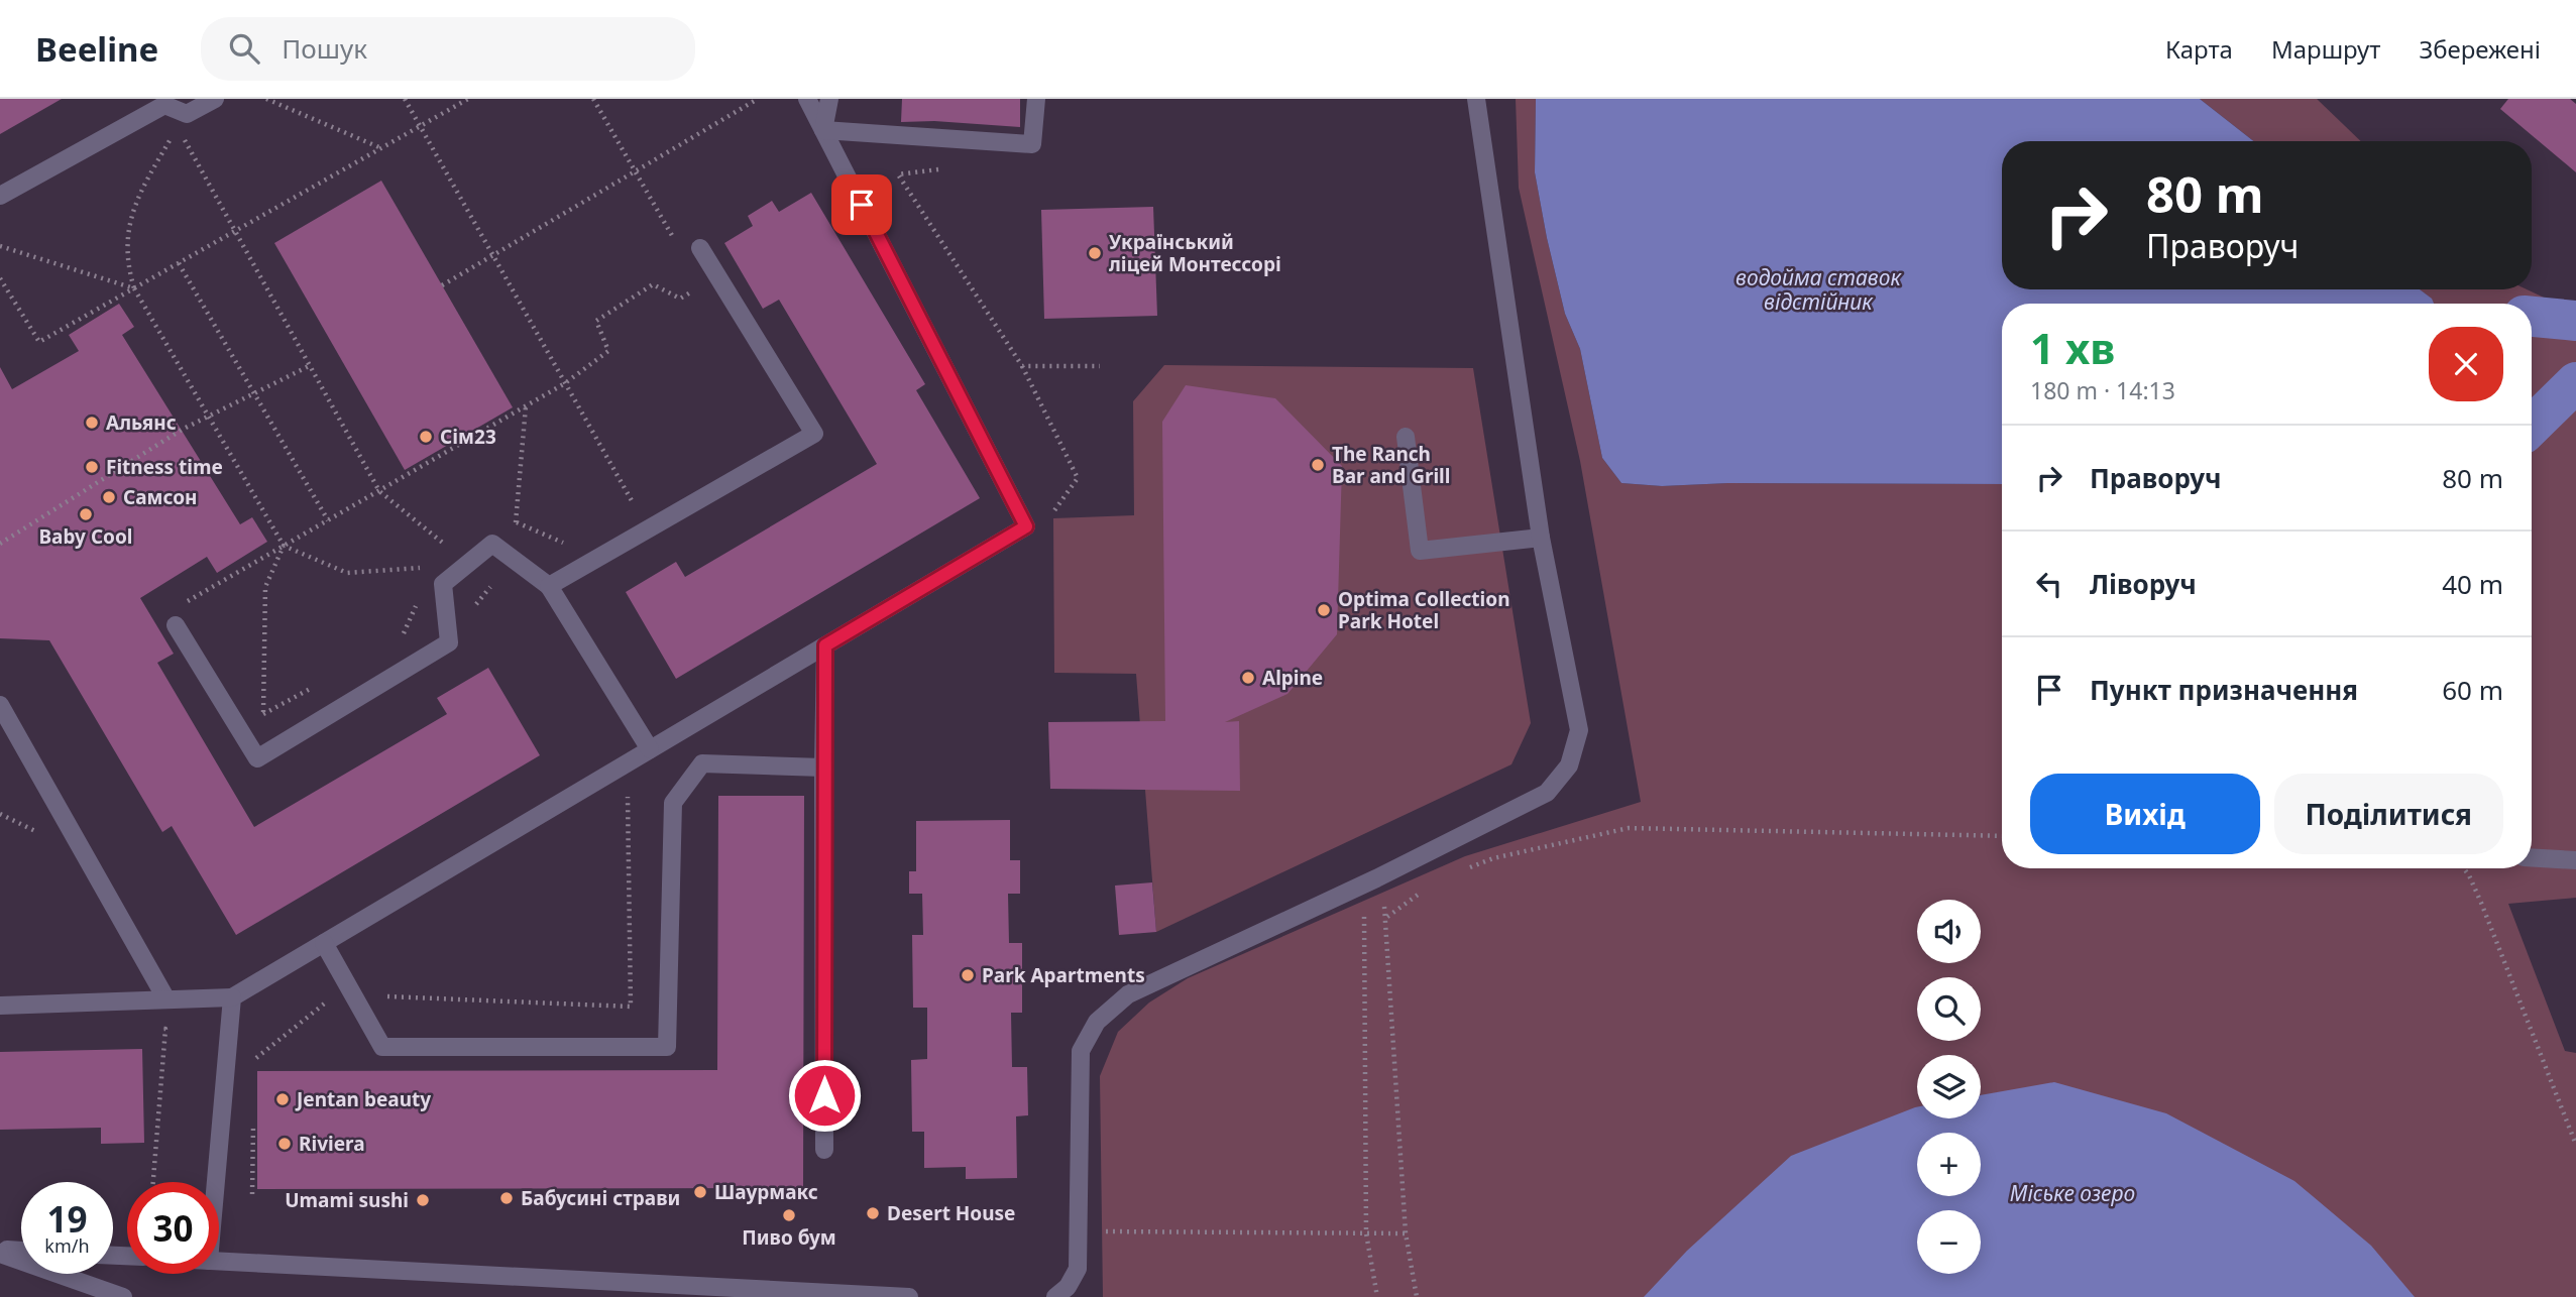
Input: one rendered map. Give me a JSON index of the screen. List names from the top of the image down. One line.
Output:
{"water":["водойма ставок відстійник","Міське озеро"],"places":["Український ліцей Монтессорі","Альянс","Сім23","The Ranch Bar and Grill","Fitness time","Самсон","Baby Cool","Optima Collection Park Hotel","Alpine","Park Apartments","Jentan beauty","Riviera","Шаурмакс","Бабусині страви","Umami sushi","Desert House","Пиво бум"],"page":{"header":"Beeline","search":"Пошук","nav":["Карта","Маршрут","Збережені"],"turn":["80 m","Праворуч"],"heading":["1 хв","180 m · 14:13"],"list":[{"name":"Праворуч","value":"80 m"},{"name":"Ліворуч","value":"40 m"},{"name":"Пункт призначення","value":"60 m"}],"buttons":["Вихід","Поділитися"],"map_buttons":["+","−"],"speed":"19 km/h","limit":"30"}}
